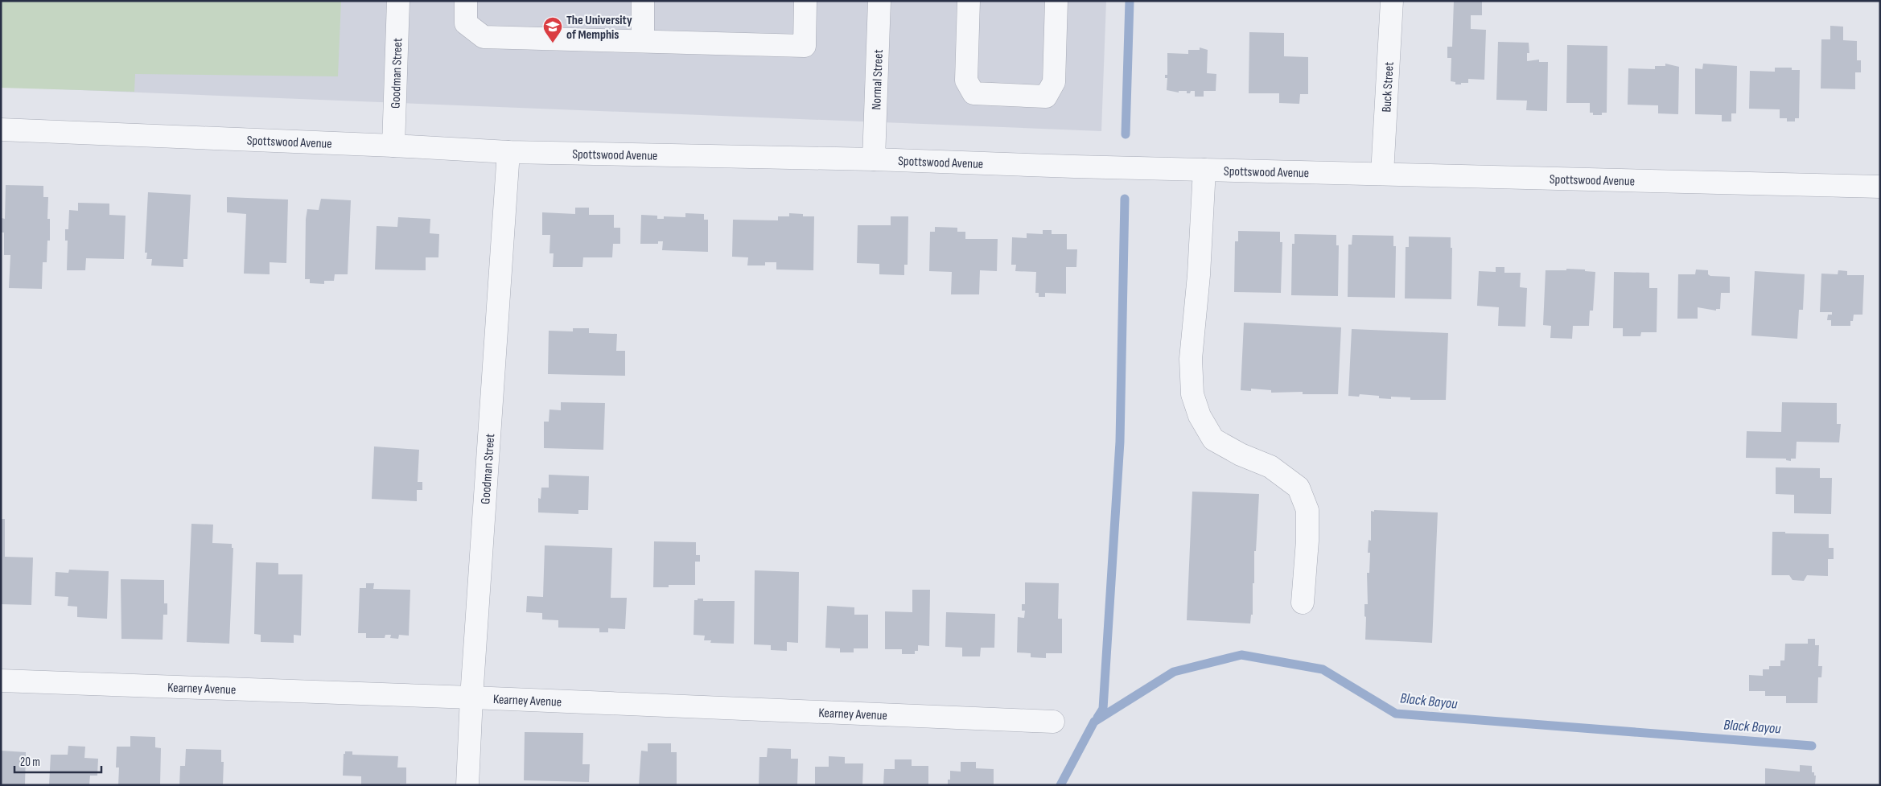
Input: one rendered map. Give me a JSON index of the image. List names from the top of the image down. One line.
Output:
{"streets":{"street":["Goodman Street","Normal Street","Buck Street","Spottswood Avenue","Kearney Avenue"]},"crossings":[["Goodman Street","Spottswood Avenue"],["Goodman Street","Kearney Avenue"],["Normal Street","Spottswood Avenue"],["Buck Street","Spottswood Avenue"]],"water":["Black Bayou"],"places":{"school or university":["The University of Memphis"]},"scale_bar":"20 m"}
